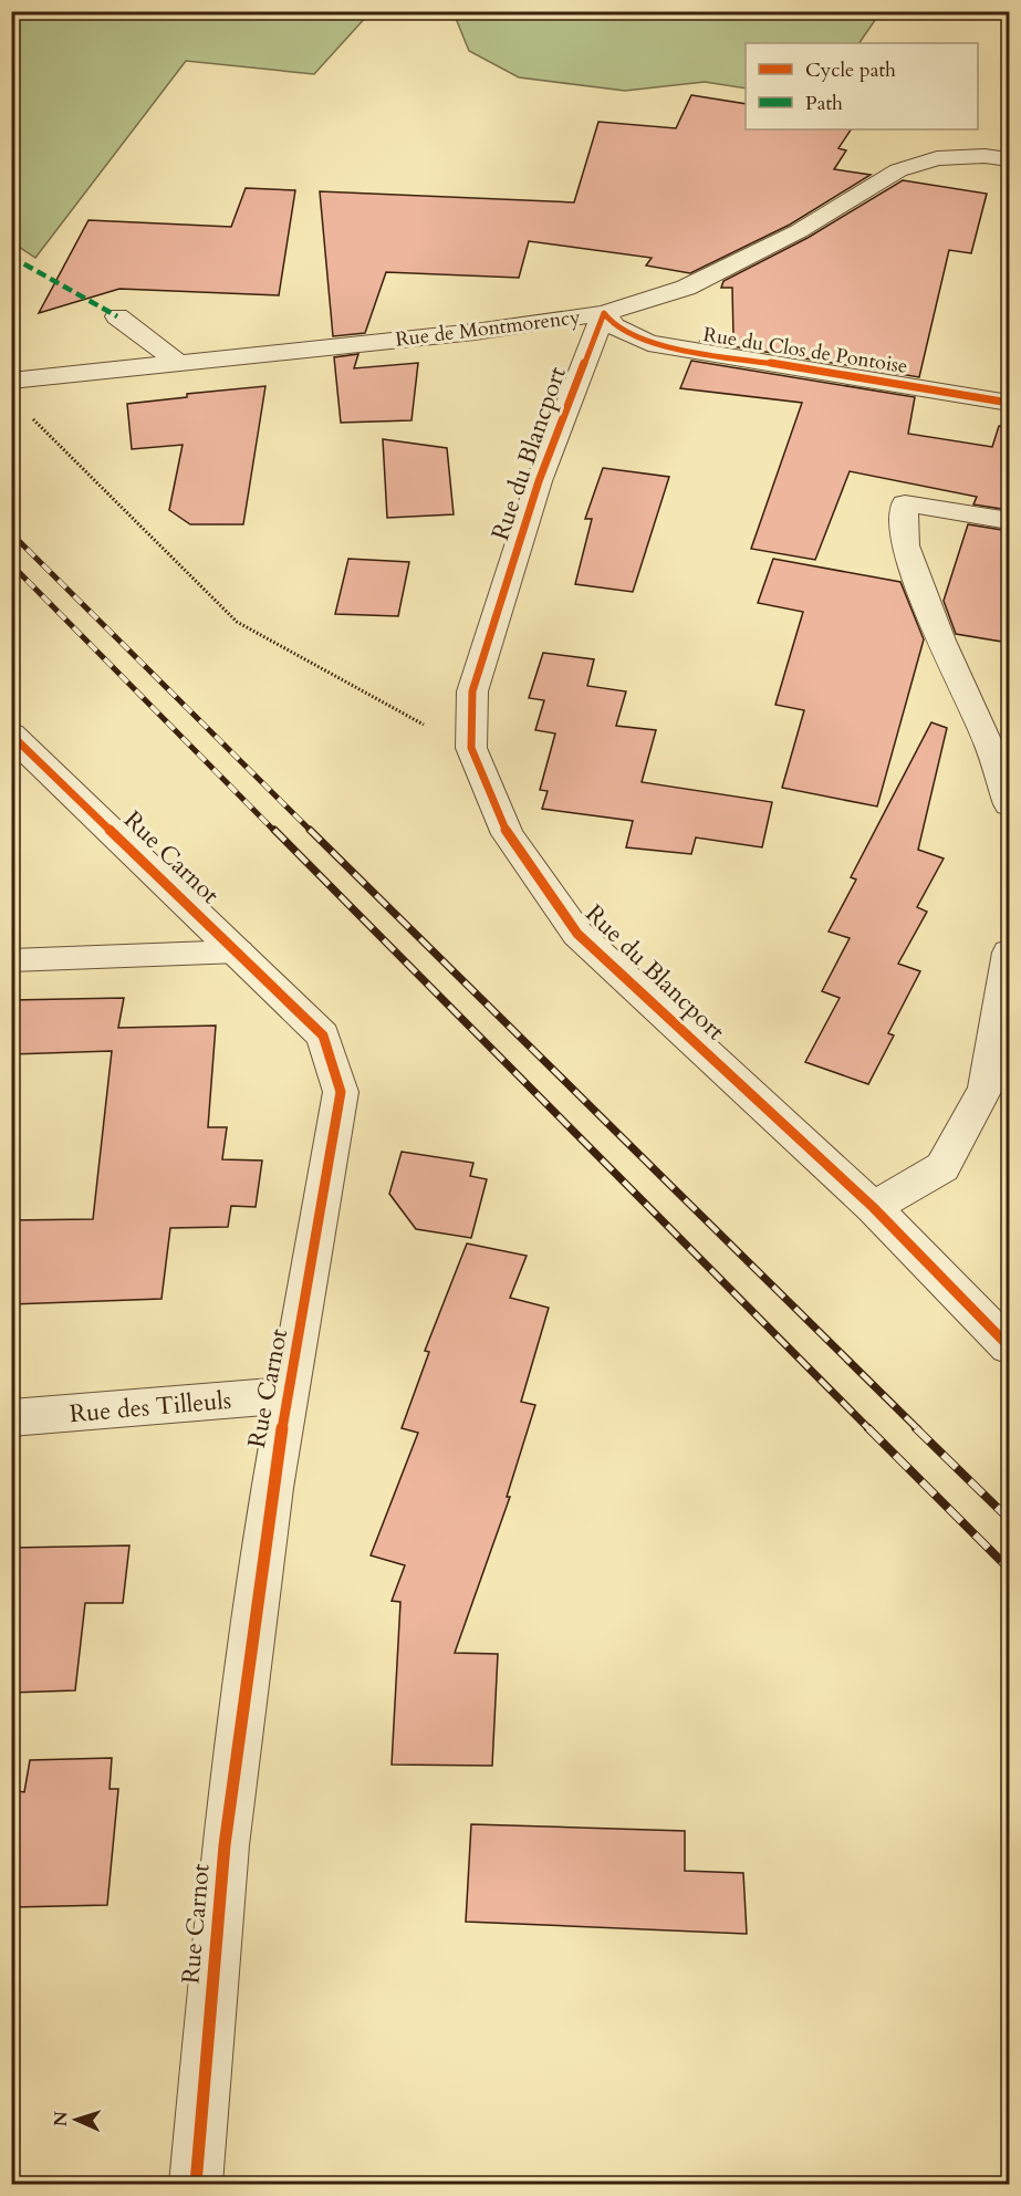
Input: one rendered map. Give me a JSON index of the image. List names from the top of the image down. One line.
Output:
{"streets":{"street":["Rue de Montmorency","Rue du Clos de Pontoise","Rue du Blancport","Rue Carnot","Rue des Tilleuls"]},"crossings":[["Rue de Montmorency","Rue du Clos de Pontoise"],["Rue de Montmorency","Rue du Blancport"],["Rue du Clos de Pontoise","Rue du Blancport"],["Rue Carnot","Rue des Tilleuls"]],"legend":["Cycle path","Path"],"north":"left"}
